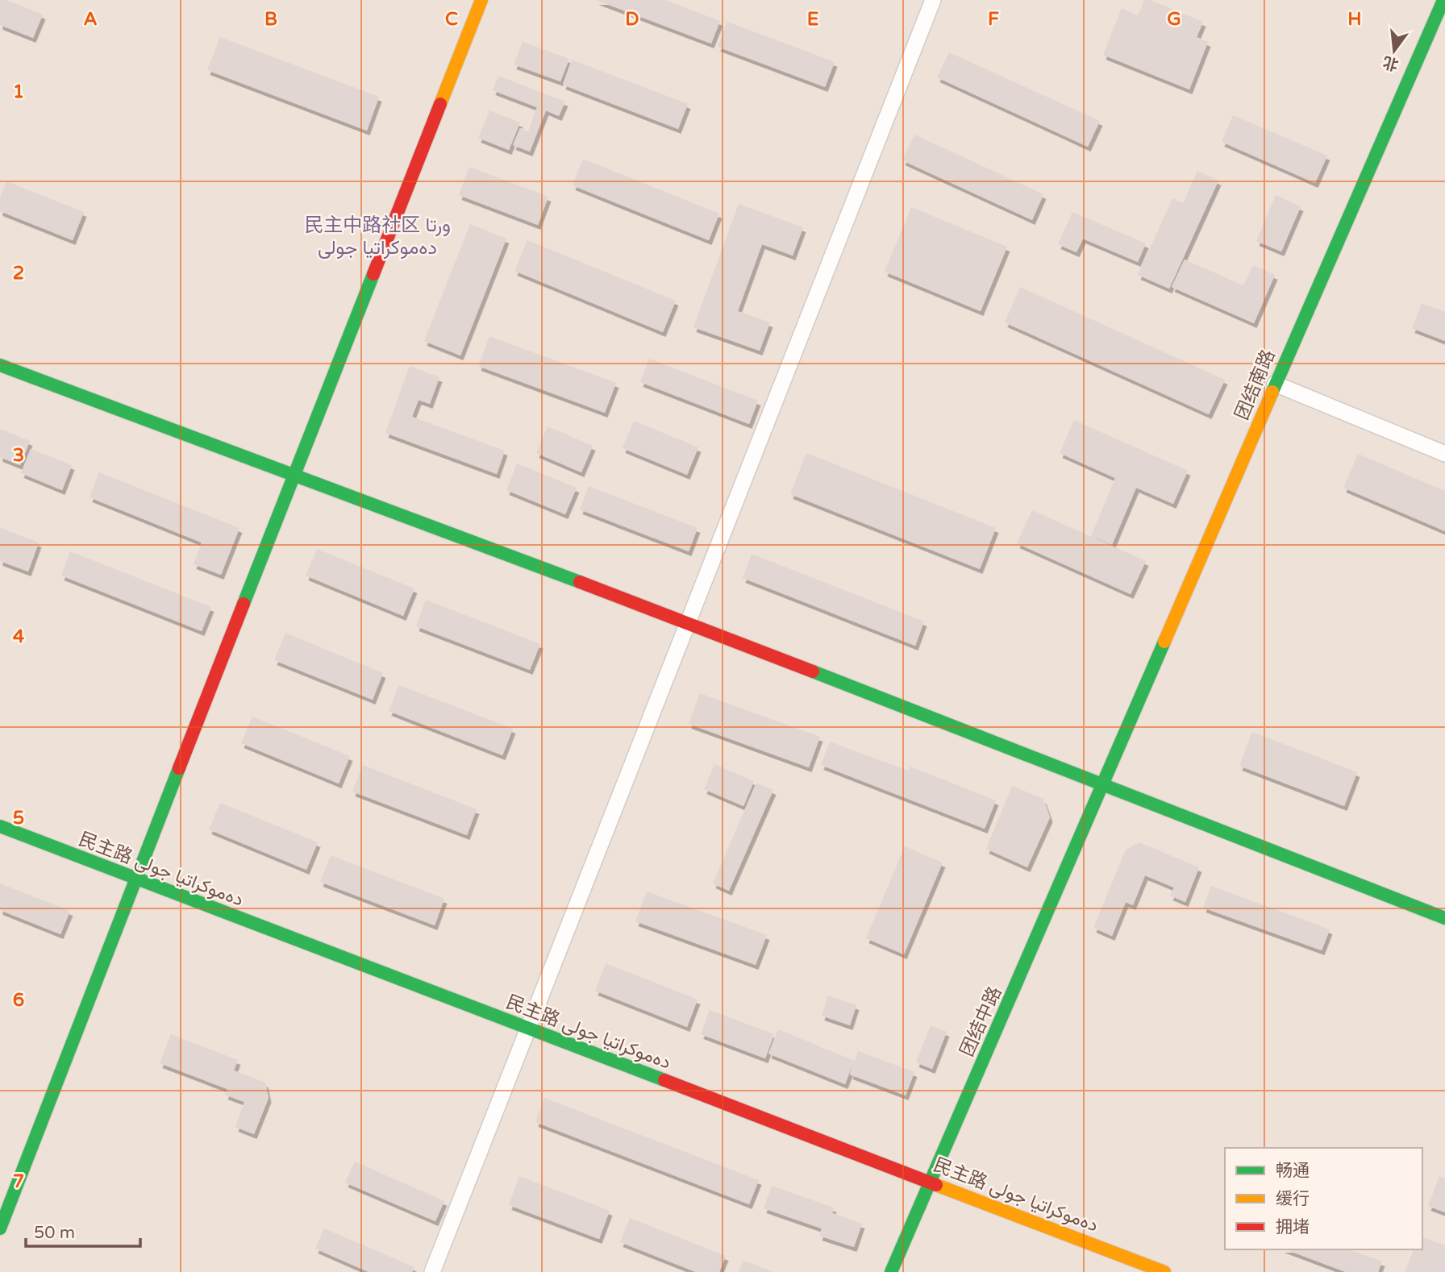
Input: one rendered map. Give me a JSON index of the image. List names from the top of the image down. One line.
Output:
{"streets":{"street":["团结南路","民主路 دەموكراتيا جولى","团结中路"]},"crossings":[["团结南路","团结中路"],["民主路 دەموكراتيا جولى","团结中路"]],"districts":["民主中路社区 ورتا دەموكراتيا جولى"],"legend":["畅通","缓行","拥堵"],"scale_bar":"50 m","north":"bottom","grid":{"columns":["A","B","C","D","E","F","G","H"],"rows":["1","2","3","4","5","6","7"]}}
